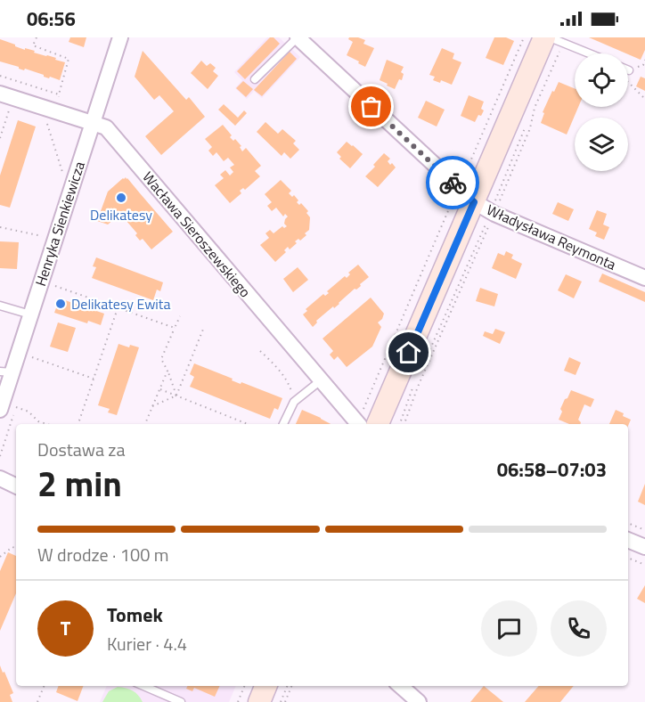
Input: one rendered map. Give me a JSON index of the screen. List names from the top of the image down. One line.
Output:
{"streets":{"street":["Henryka Sienkiewicza","Wacława Sieroszewskiego","Władysława Reymonta"]},"crossings":[["Henryka Sienkiewicza","Wacława Sieroszewskiego"]],"places":["Delikatesy","Delikatesy Ewita"],"page":{"status":"06:56","heading":["2 min","Dostawa za","06:58–07:03"],"panel":["Tomek","Kurier · 4.4"],"bar":"W drodze · 100 m","round":"T"}}
